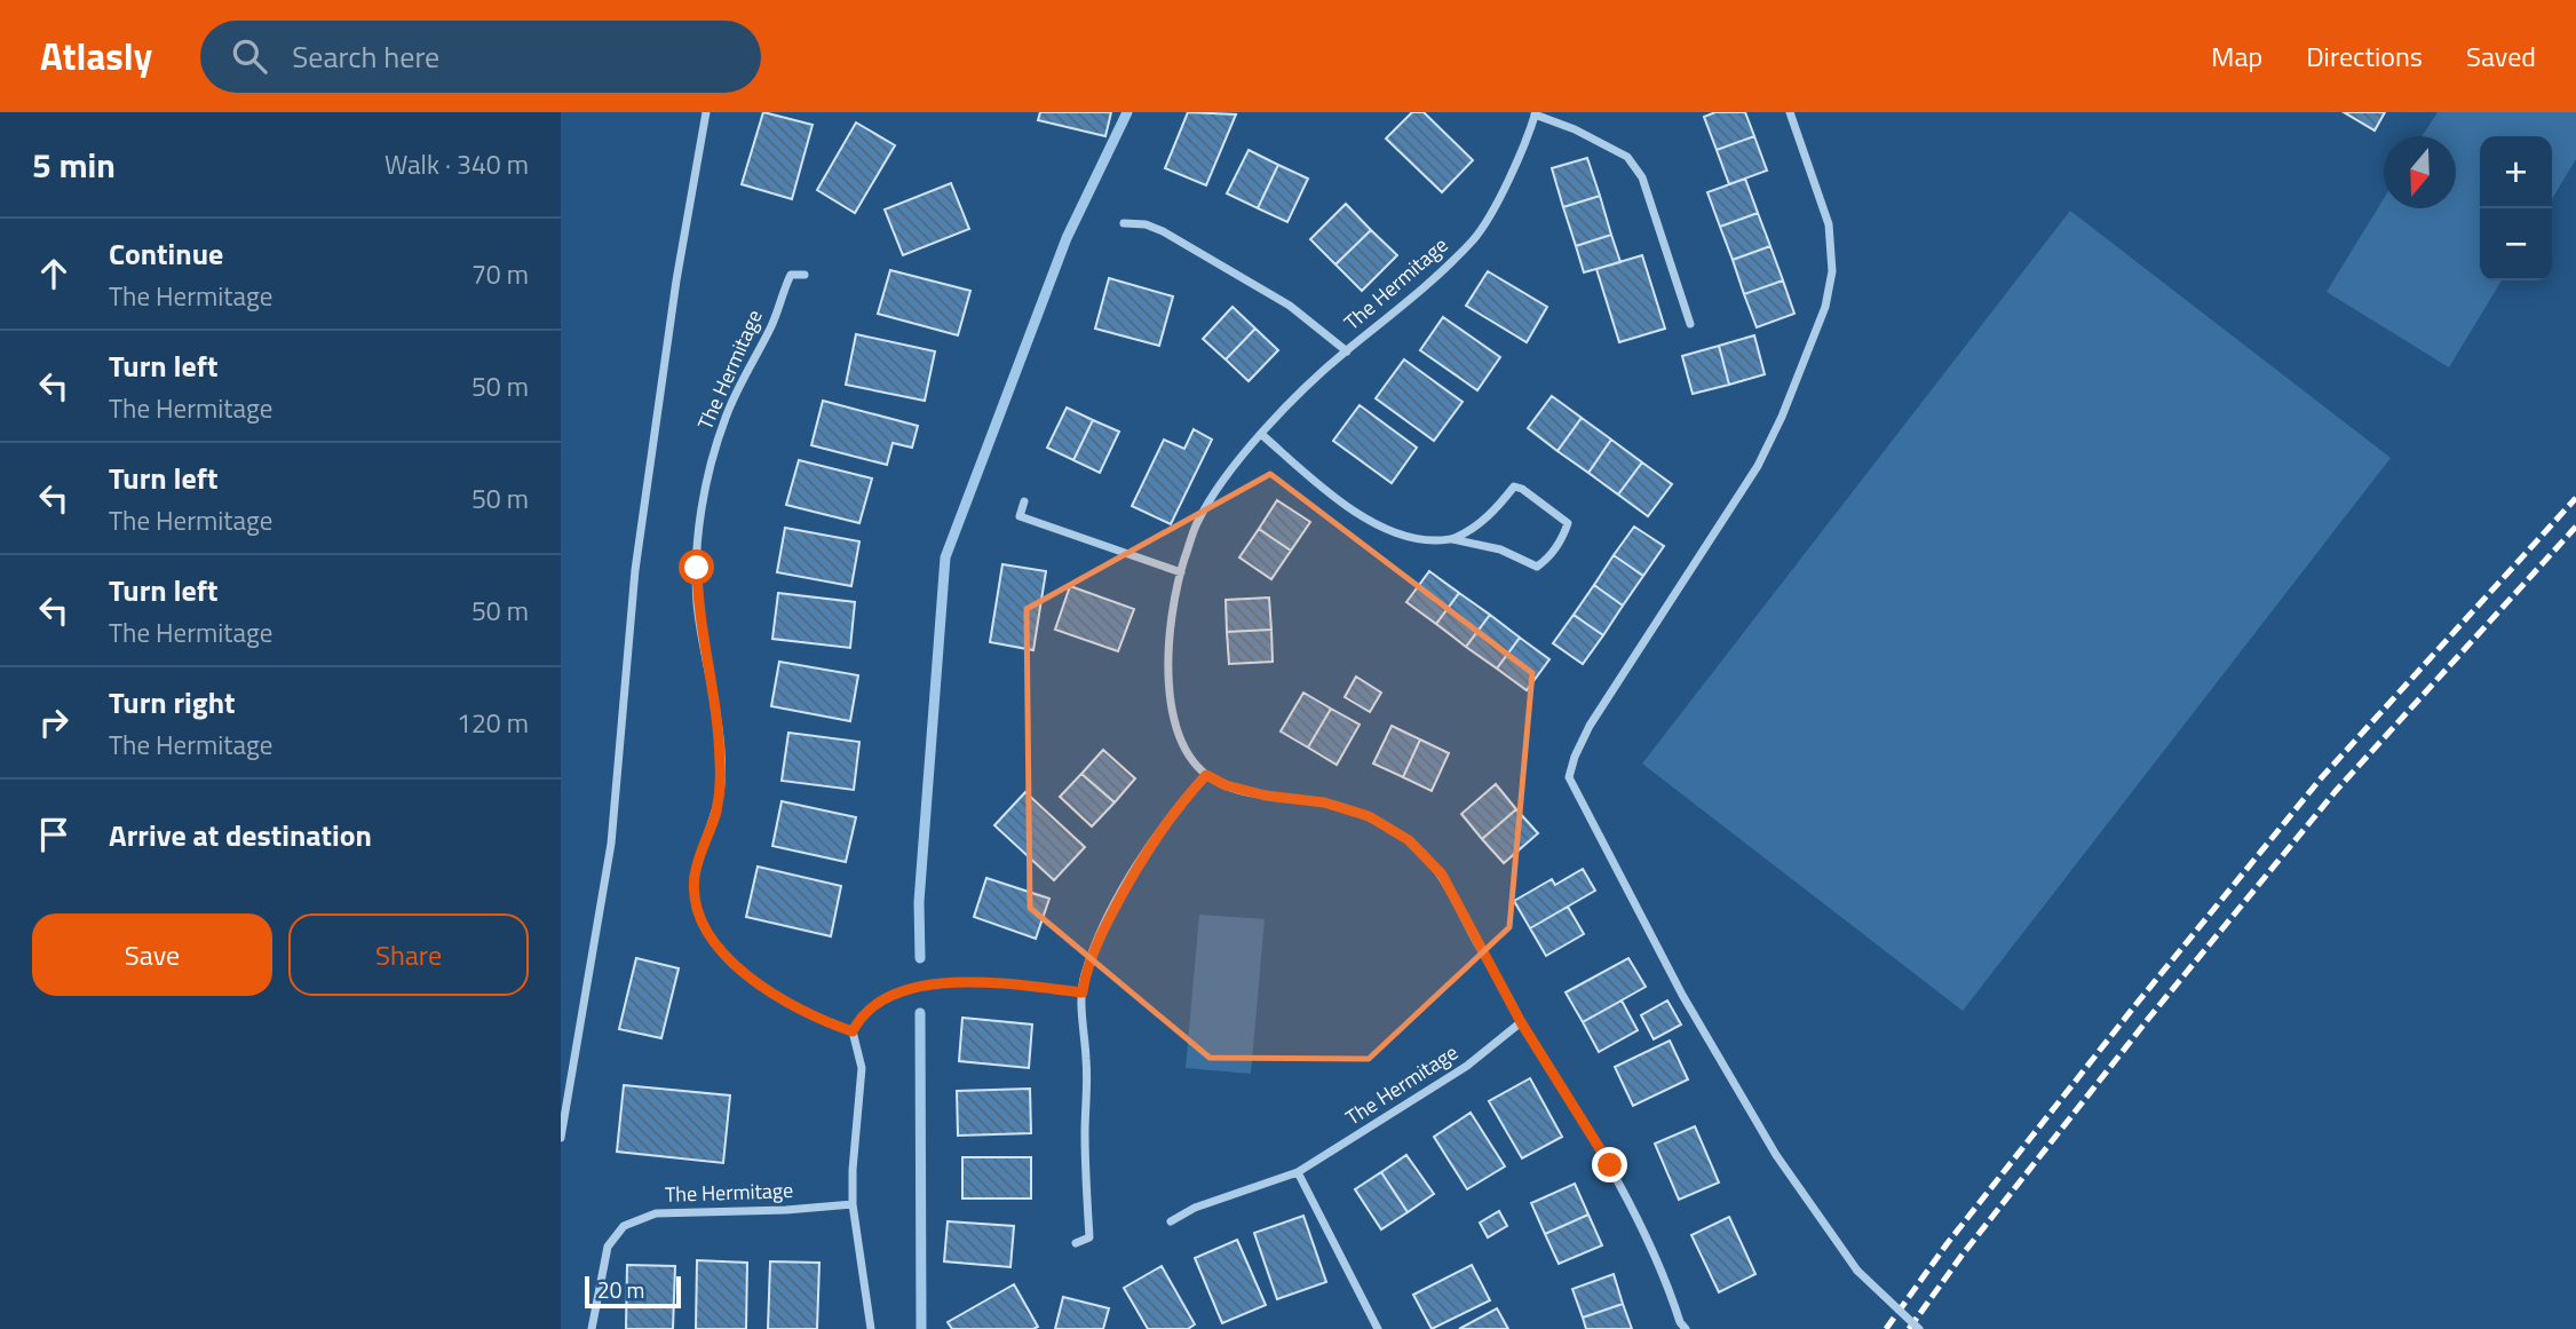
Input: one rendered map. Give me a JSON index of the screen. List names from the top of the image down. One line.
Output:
{"streets":{"street":["The Hermitage"]},"scale_bar":"20 m","north":"bottom","page":{"header":"Atlasly","search":"Search here","nav":["Map","Directions","Saved"],"heading":["5 min","Walk · 340 m"],"map_buttons":["+","−"],"list":[["Continue","The Hermitage","70 m"],["Turn left","The Hermitage","50 m"],["Turn left","The Hermitage","50 m"],["Turn left","The Hermitage","50 m"],["Turn right","The Hermitage","120 m"],"Arrive at destination"],"buttons":["Save","Share"],"scale":"20 m"}}
